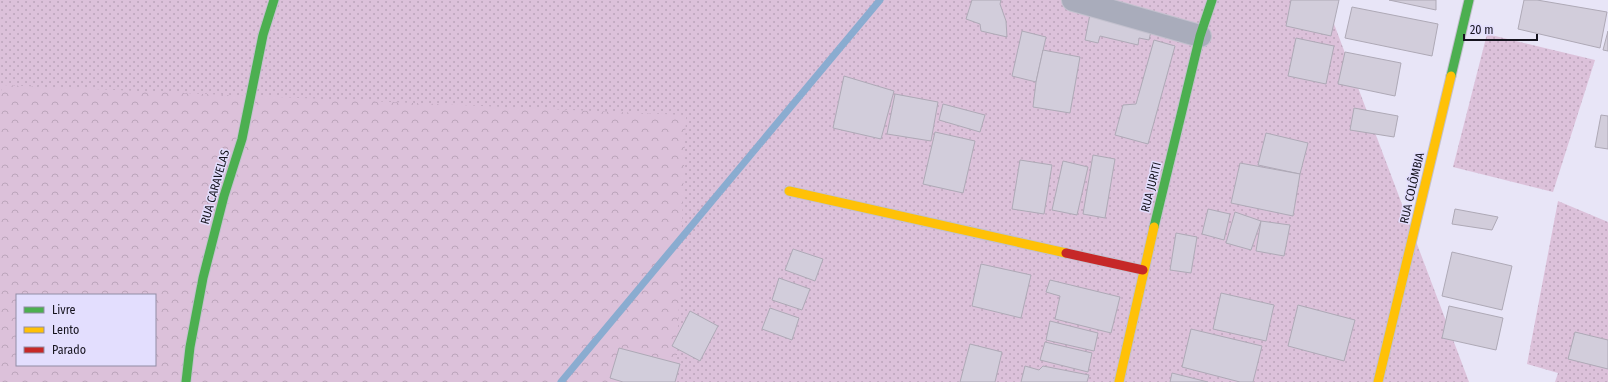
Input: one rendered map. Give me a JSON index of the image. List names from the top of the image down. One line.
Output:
{"streets":{"street":["RUA CARAVELAS","RUA JURITI","RUA COLÔMBIA"]},"legend":["Livre","Lento","Parado"],"scale_bar":"20 m"}
